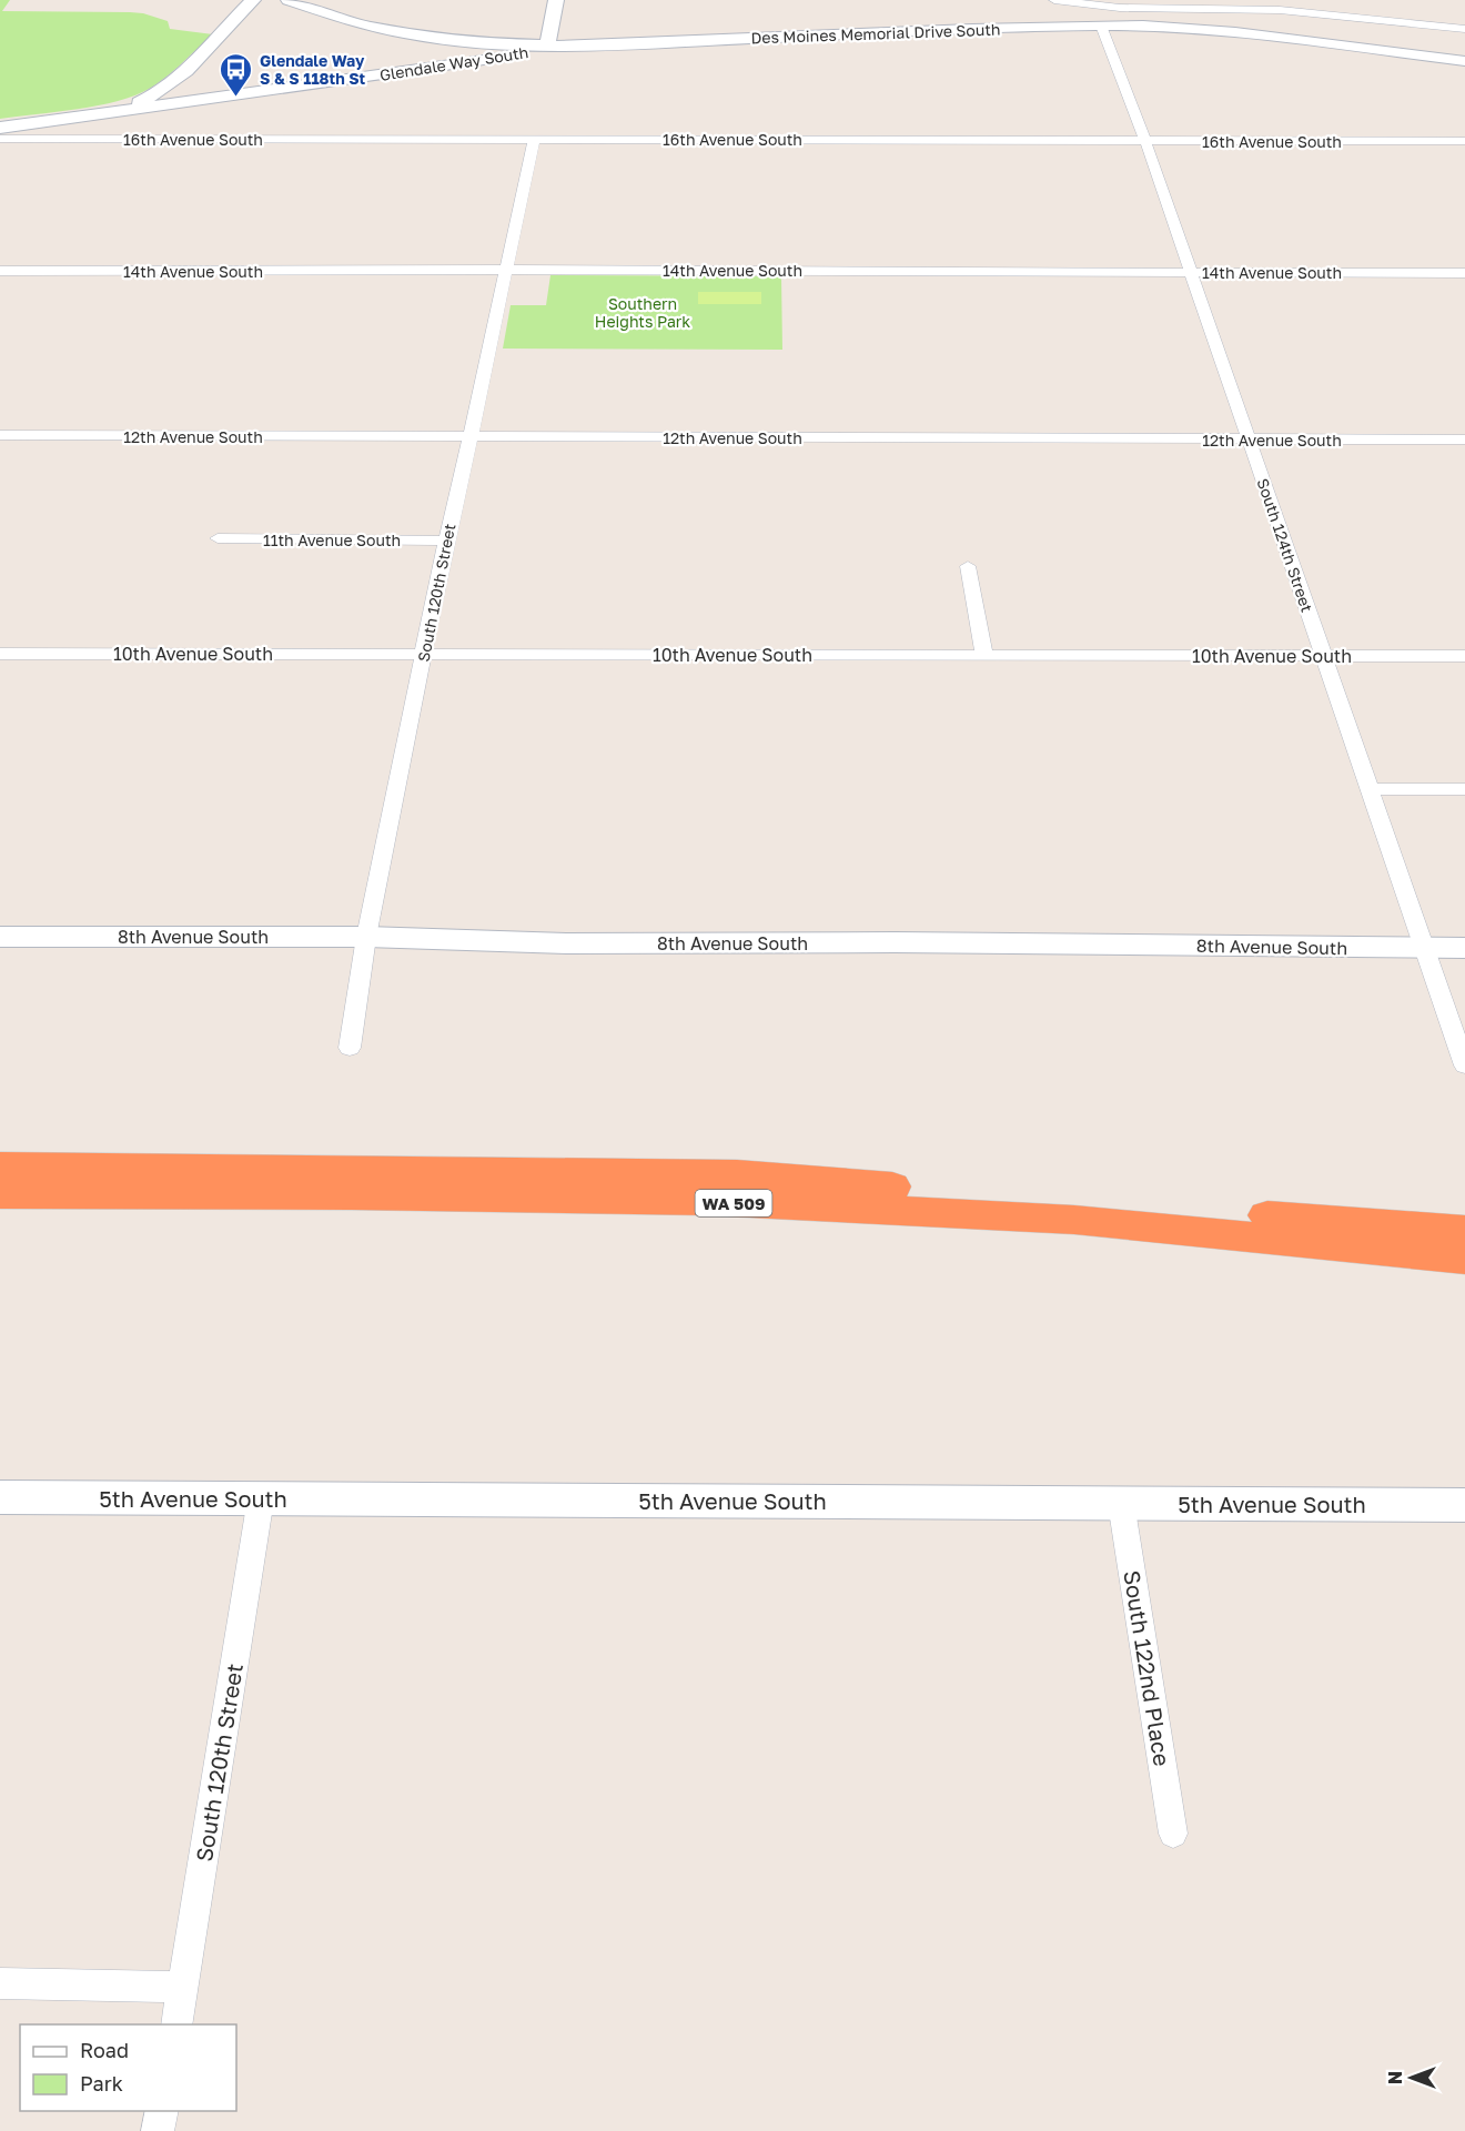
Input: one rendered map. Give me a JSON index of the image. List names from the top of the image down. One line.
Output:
{"streets":{"highway":["WA 509"],"street":["Des Moines Memorial Drive South","Glendale Way South","16th Avenue South","14th Avenue South","12th Avenue South","11th Avenue South","South 124th Street","South 120th Street","10th Avenue South","8th Avenue South","5th Avenue South","South 122nd Place"]},"crossings":[["Des Moines Memorial Drive South","Glendale Way South"],["Des Moines Memorial Drive South","South 124th Street"],["16th Avenue South","South 124th Street"],["16th Avenue South","South 120th Street"],["14th Avenue South","South 124th Street"],["14th Avenue South","South 120th Street"],["12th Avenue South","South 124th Street"],["12th Avenue South","South 120th Street"],["11th Avenue South","South 120th Street"],["South 124th Street","10th Avenue South"],["South 124th Street","8th Avenue South"],["South 120th Street","10th Avenue South"],["South 120th Street","8th Avenue South"],["South 120th Street","5th Avenue South"],["5th Avenue South","South 122nd Place"]],"parks":["Southern Heights Park"],"places":{"bus stop":["Glendale Way S & S 118th St"]},"legend":["Road","Park"],"north":"left"}
